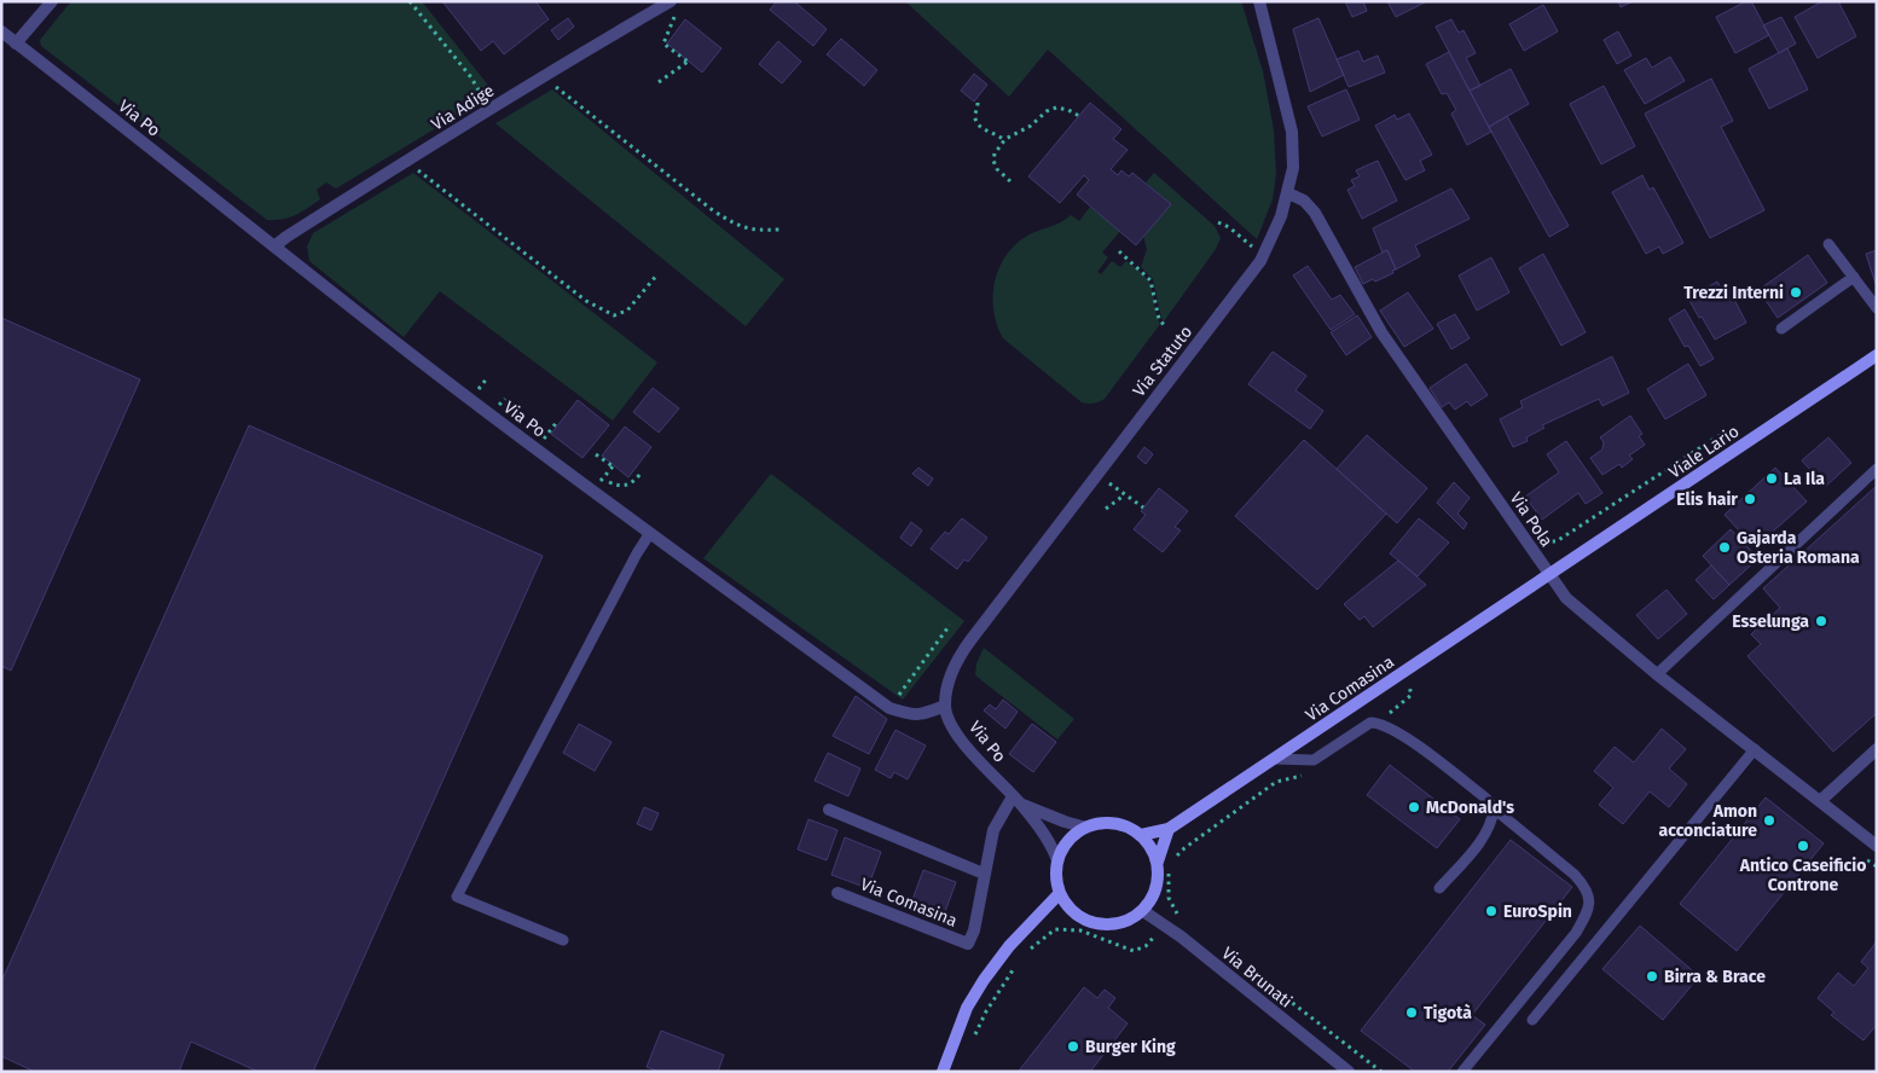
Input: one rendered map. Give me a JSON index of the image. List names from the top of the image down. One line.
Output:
{"streets":{"main road":["Viale Lario","Via Comasina"],"street":["Via Adige","Via Po","Via Statuto","Via Pola","Via Brunati"]},"crossings":[["Via Adige","Via Po"],["Via Po","Via Statuto"],["Via Po","Via Comasina"],["Via Po","Via Brunati"],["Via Statuto","Via Pola"],["Viale Lario","Via Pola"],["Viale Lario","Via Comasina"],["Via Pola","Via Comasina"],["Via Comasina","Via Brunati"]],"places":["Trezzi Interni","La Ila","Elis hair","Gajarda Osteria Romana","Esselunga","McDonald's","Amon acconciature","Antico Caseificio Controne","EuroSpin","Birra & Brace","Tigotà","Burger King"]}
